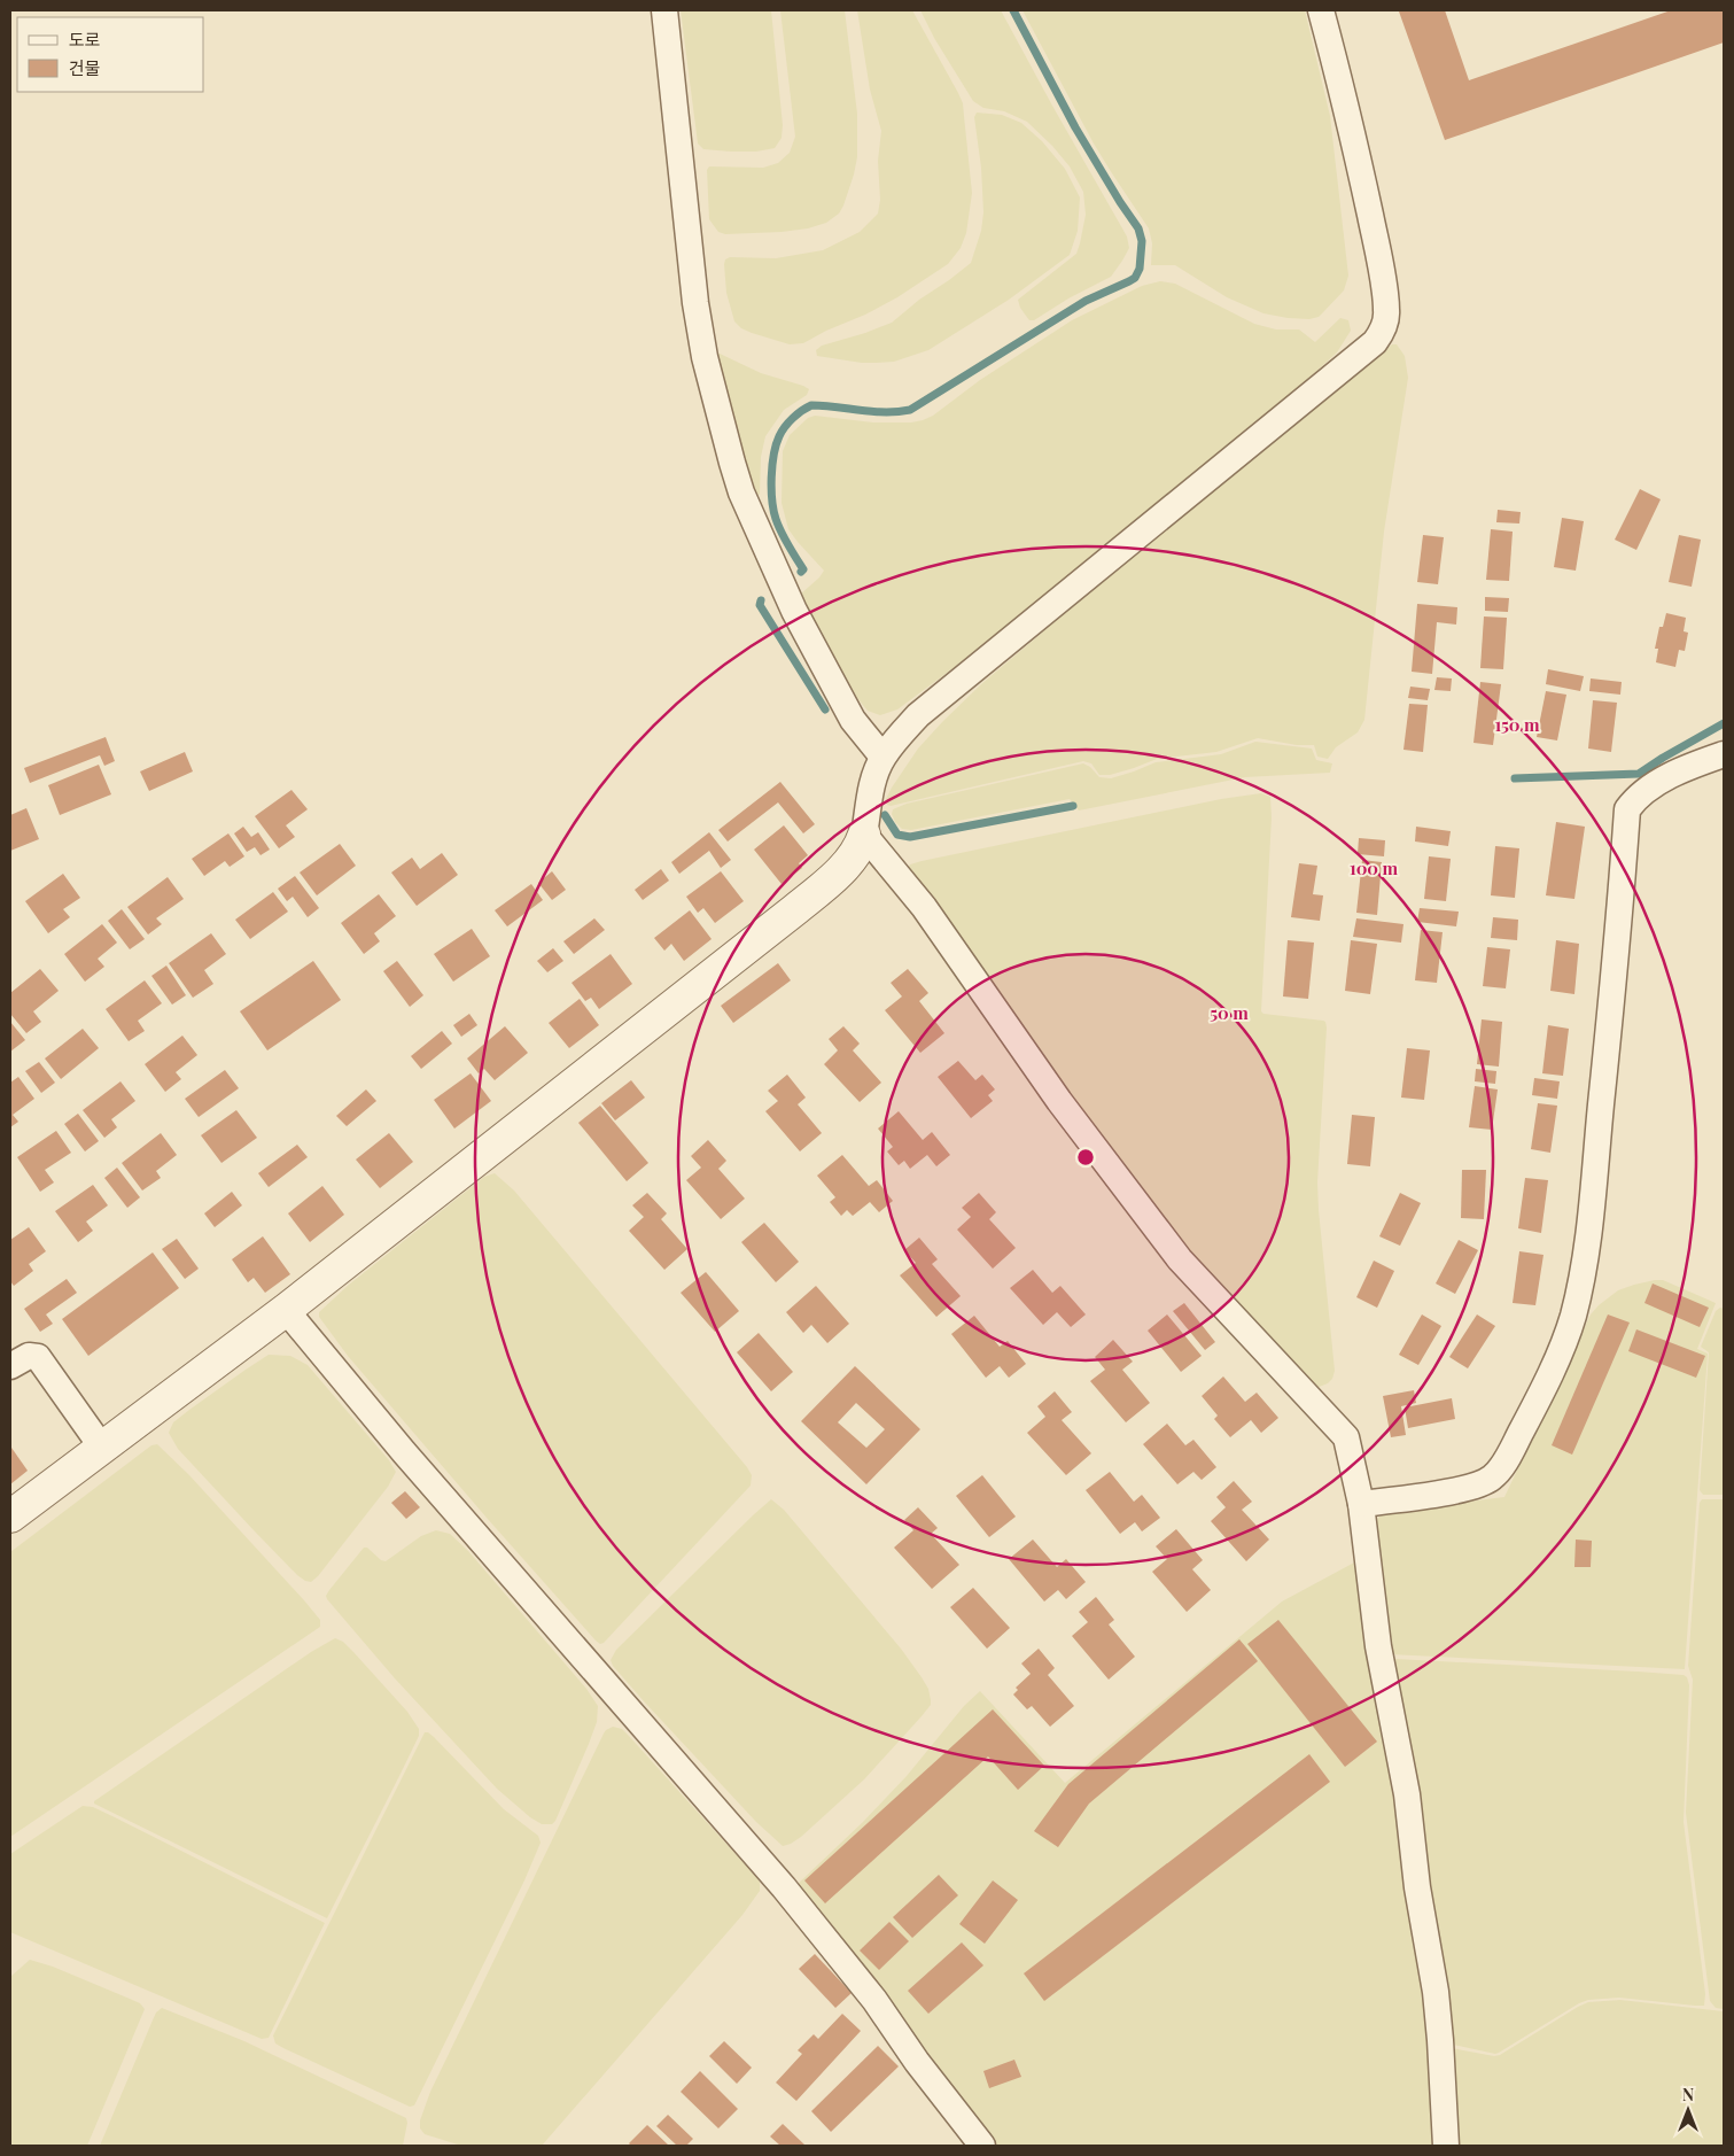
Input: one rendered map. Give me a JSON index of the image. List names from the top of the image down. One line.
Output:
{"legend":["도로","건물"],"north":"top","rings":["150 m","100 m","50 m"]}
